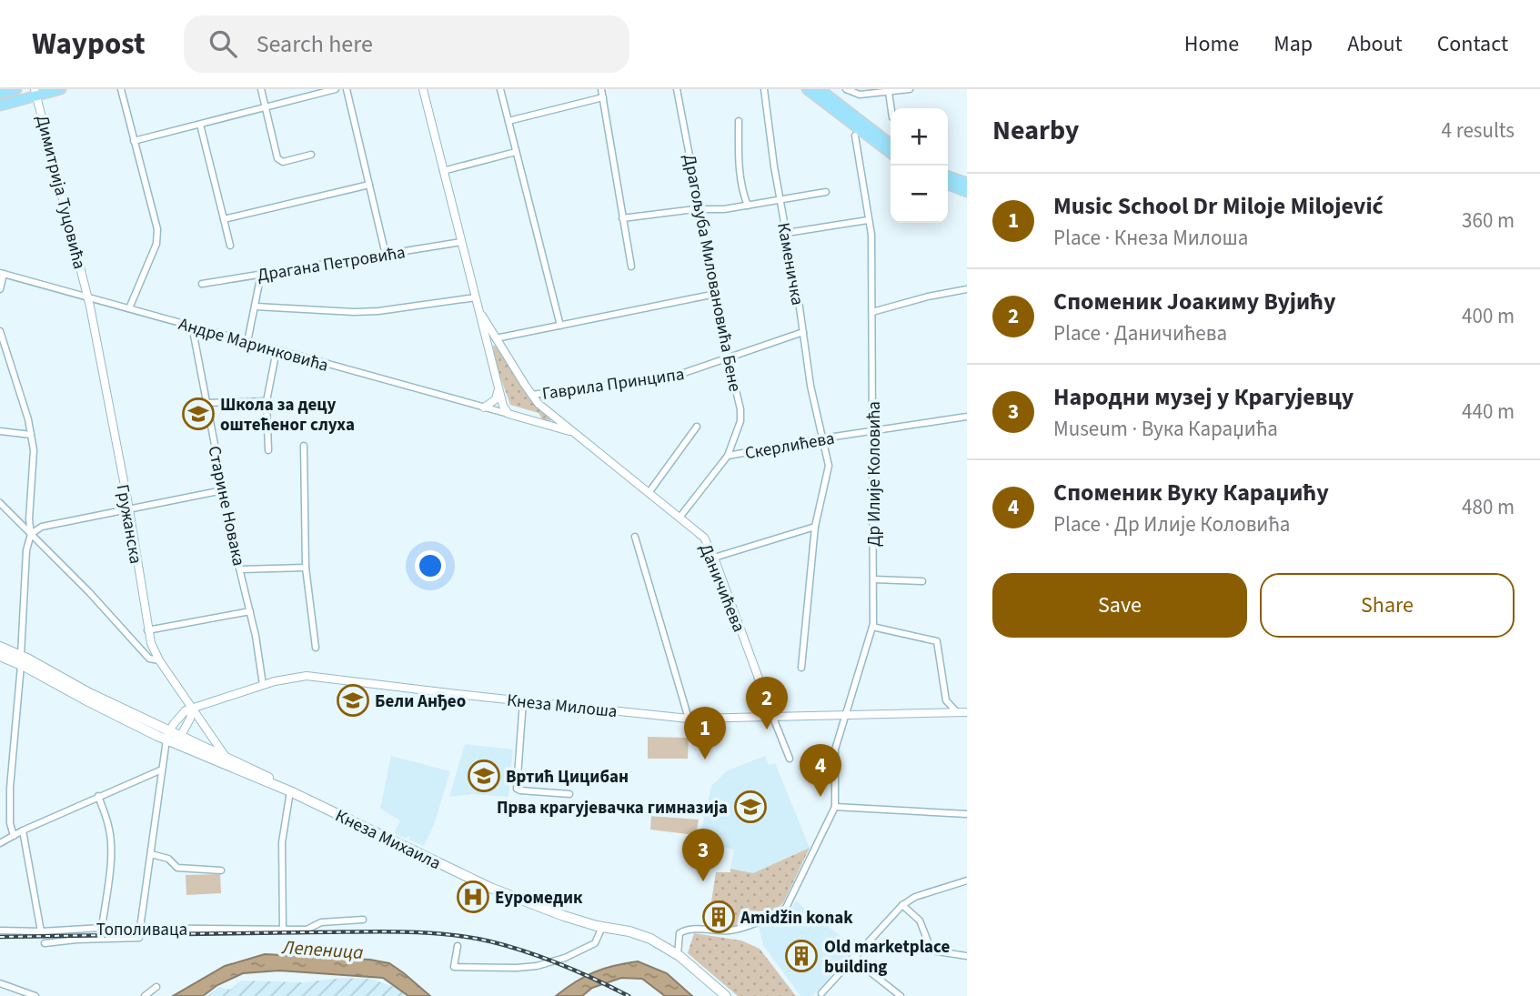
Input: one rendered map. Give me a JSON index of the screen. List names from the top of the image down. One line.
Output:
{"streets":{"main road":["Кнеза Михаила"],"street":["Димитрија Туцовића","Драгана Петровића","Каменичка","Драгољуба Миловановића Бене","Андре Маринковића","Гаврила Принципа","Скерлићева","Др Илије Коловића","Старине Новака","Гружанска","Даничићева","Кнеза Милоша","Тополиваца"]},"crossings":[["Димитрија Туцовића","Андре Маринковића"],["Димитрија Туцовића","Гружанска"],["Драгана Петровића","Даничићева"],["Каменичка","Гаврила Принципа"],["Каменичка","Скерлићева"],["Драгољуба Миловановића Бене","Гаврила Принципа"],["Драгољуба Миловановића Бене","Скерлићева"],["Андре Маринковића","Старине Новака"],["Андре Маринковића","Гружанска"],["Андре Маринковића","Даничићева"],["Гаврила Принципа","Даничићева"],["Скерлићева","Др Илије Коловића"],["Скерлићева","Даничићева"],["Др Илије Коловића","Кнеза Милоша"],["Старине Новака","Кнеза Милоша"],["Гружанска","Кнеза Милоша"],["Гружанска","Кнеза Михаила"],["Даничићева","Кнеза Милоша"]],"water":["Лепеница"],"places":{"school or university":["Школа за децу оштећеног слуха","Бели Анђео","Вртић Цицибан","Прва крагујевачка гимназија"],"hospital":["Еуромедик"],"building":["Amidžin konak","Old marketplace building"]},"page":{"header":"Waypost","search":"Search here","nav":["Home","Map","About","Contact"],"heading":["Nearby","4 results"],"map_buttons":["+","−"],"list":[{"mark":"1","name":"Music School Dr Miloje Milojević","note":"Place · Кнеза Милоша","value":"360 m"},{"mark":"2","name":"Споменик Јоакиму Вујићу","note":"Place · Даничићева","value":"400 m"},{"mark":"3","name":"Народни музеј у Крагујевцу","note":"Museum · Вука Караџића","value":"440 m"},{"mark":"4","name":"Споменик Вуку Караџићу","note":"Place · Др Илије Коловића","value":"480 m"}],"buttons":["Save","Share"],"pins":["2","1","4","3"]}}
